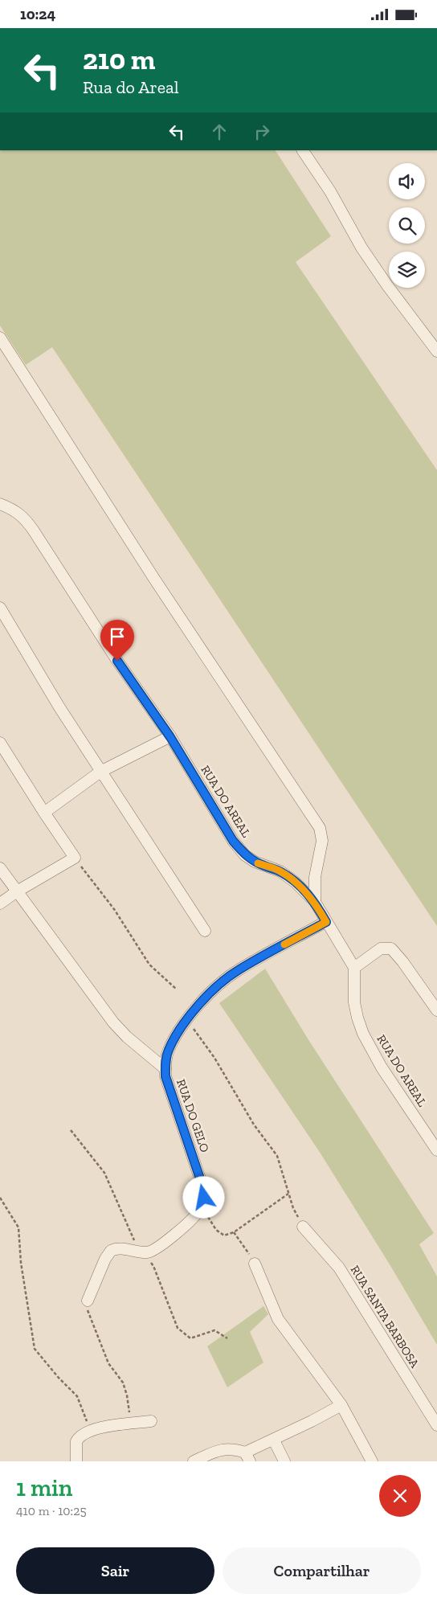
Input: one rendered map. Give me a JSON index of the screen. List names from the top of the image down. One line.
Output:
{"streets":{"street":["RUA DO AREAL","RUA DO GELO","RUA SANTA BARBOSA"]},"crossings":[["RUA DO AREAL","RUA DO GELO"]],"page":{"status":"10:24","turn":["210 m","Rua do Areal"],"heading":["1 min","410 m · 10:25"],"buttons":["Sair","Compartilhar"]}}
